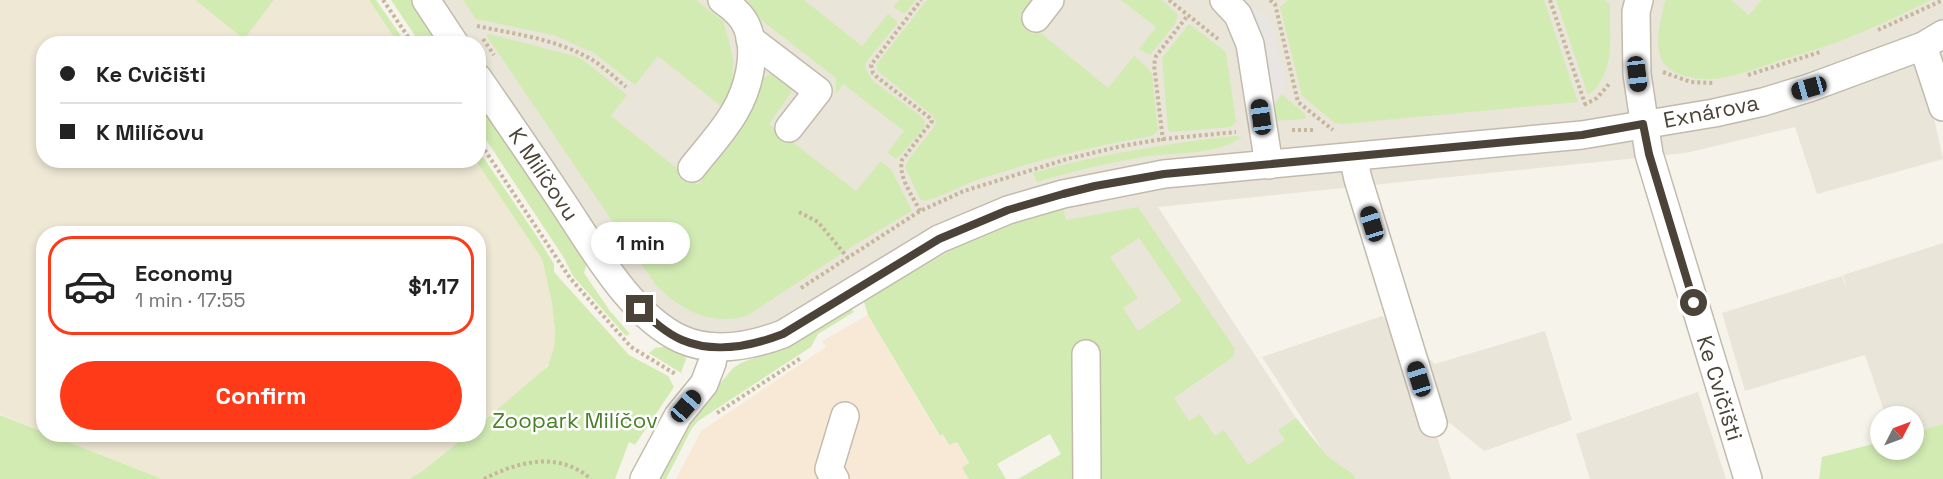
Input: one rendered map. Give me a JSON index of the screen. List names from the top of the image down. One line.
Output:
{"streets":{"street":["Exnárova","K Milíčovu","Ke Cvičišti"]},"crossings":[["Exnárova","K Milíčovu"],["Exnárova","Ke Cvičišti"]],"parks":["Zoopark Milíčov"],"north":"top right","page":{"banner":["Ke Cvičišti","K Milíčovu"],"bubble":"1 min","list":[{"name":"Economy","note":"1 min · 17:55","value":"$1.17"}],"buttons":"Confirm"}}
